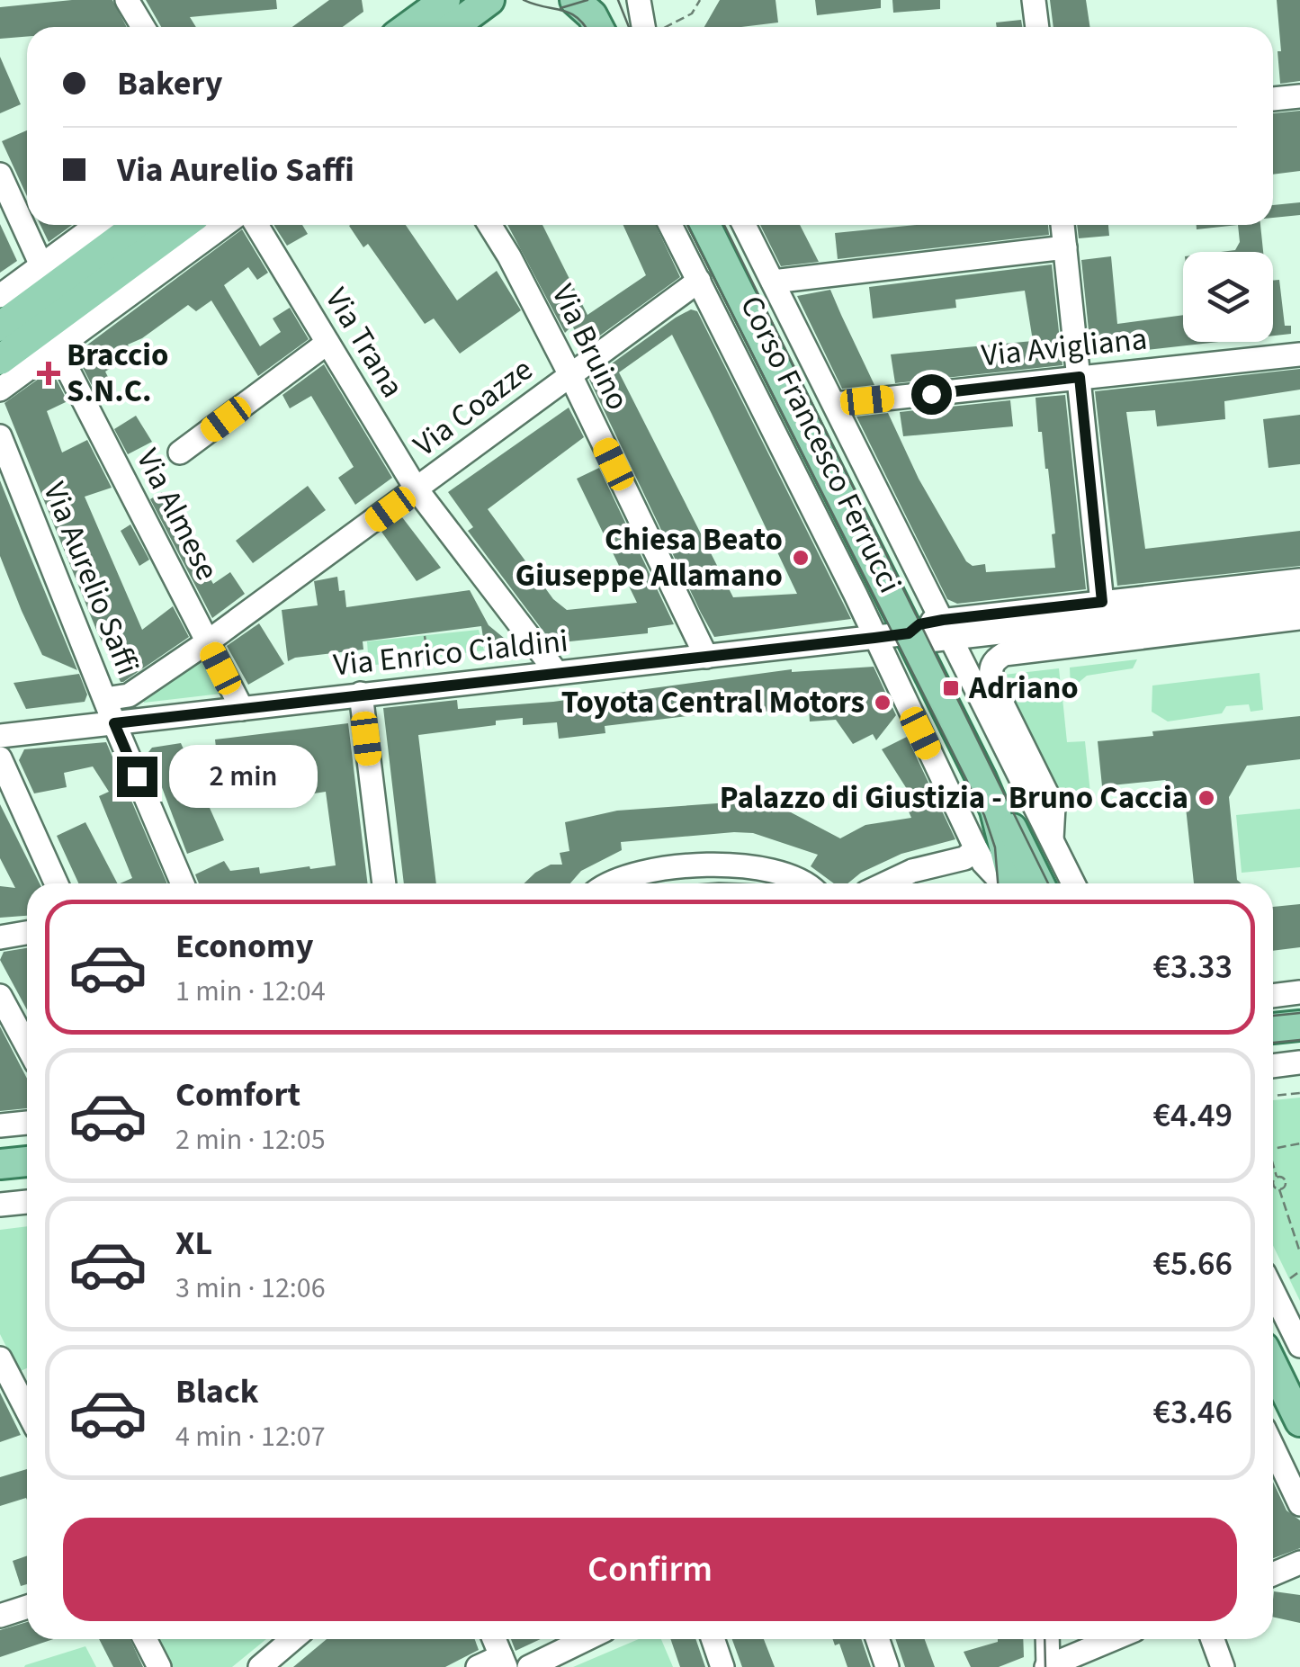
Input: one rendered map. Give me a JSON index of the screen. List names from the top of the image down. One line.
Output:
{"streets":{"main road":["Corso Francesco Ferrucci"],"street":["Via Trana","Via Bruino","Via Avigliana","Via Coazze","Via Almese","Via Aurelio Saffi","Via Enrico Cialdini"]},"crossings":[["Via Trana","Via Coazze"],["Via Trana","Via Enrico Cialdini"],["Via Bruino","Via Coazze"],["Via Bruino","Via Enrico Cialdini"],["Via Avigliana","Corso Francesco Ferrucci"],["Via Coazze","Corso Francesco Ferrucci"],["Via Coazze","Via Almese"],["Via Coazze","Via Aurelio Saffi"],["Corso Francesco Ferrucci","Via Enrico Cialdini"],["Via Almese","Via Enrico Cialdini"],["Via Aurelio Saffi","Via Enrico Cialdini"]],"places":{"health":["Braccio S.N.C."],"other":["Chiesa Beato Giuseppe Allamano","Toyota Central Motors","Palazzo di Giustizia - Bruno Caccia"],"transit":["Adriano"]},"page":{"banner":["Bakery","Via Aurelio Saffi"],"bubble":"2 min","list":[{"name":"Economy","note":"1 min · 12:04","value":"€3.33"},{"name":"Comfort","note":"2 min · 12:05","value":"€4.49"},{"name":"XL","note":"3 min · 12:06","value":"€5.66"},{"name":"Black","note":"4 min · 12:07","value":"€3.46"}],"buttons":"Confirm"}}
